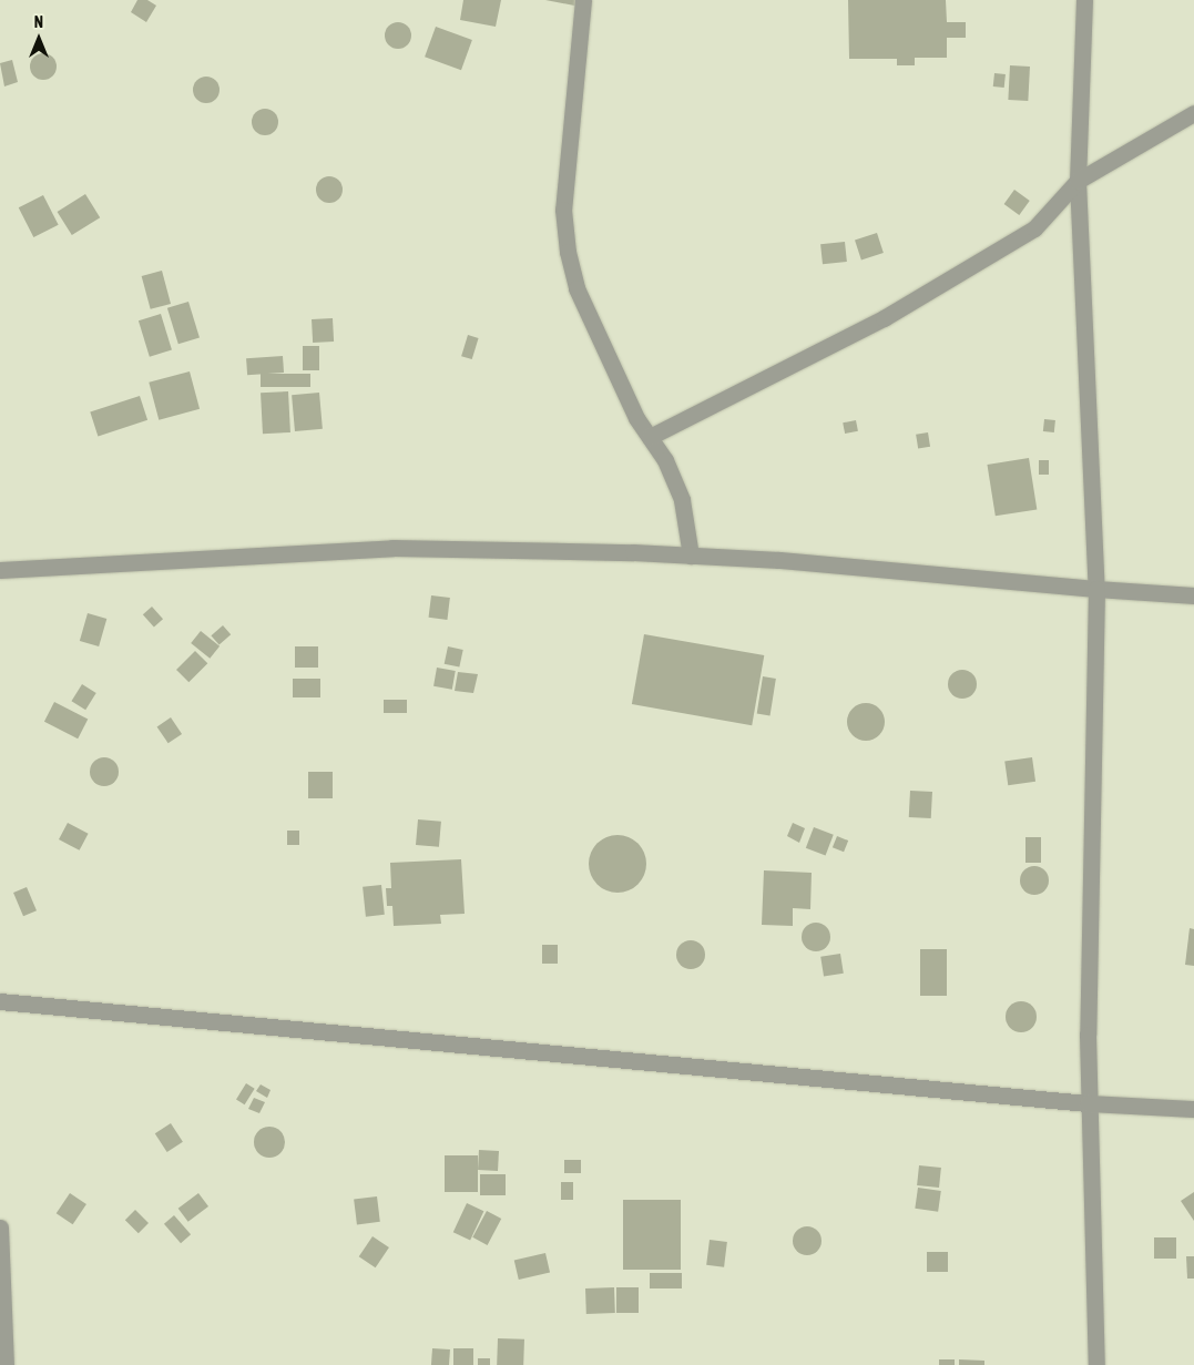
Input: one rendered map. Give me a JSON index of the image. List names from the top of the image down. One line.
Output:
{"north":"top"}
